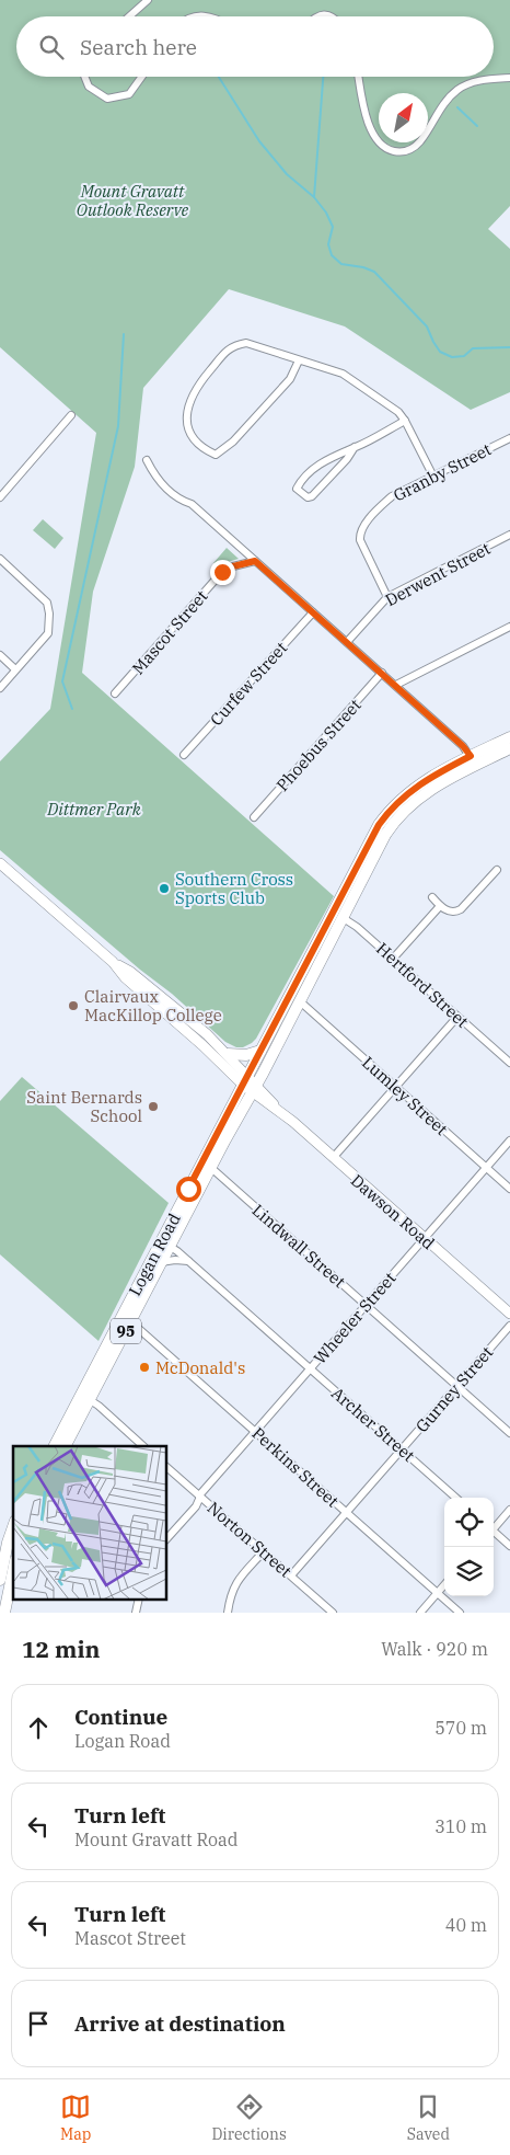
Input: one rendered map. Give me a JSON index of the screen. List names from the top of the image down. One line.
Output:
{"streets":{"main road":["Dawson Road","Logan Road","95"],"street":["Granby Street","Derwent Street","Mascot Street","Curfew Street","Phoebus Street","Hertford Street","Lumley Street","Lindwall Street","Wheeler Street","Gurney Street","Archer Street","Perkins Street","Norton Street"]},"crossings":[["Granby Street","Derwent Street"],["Hertford Street","Logan Road"],["Lumley Street","Logan Road"],["Lumley Street","Wheeler Street"],["Dawson Road","Logan Road"],["Dawson Road","Wheeler Street"],["Lindwall Street","Logan Road"],["Lindwall Street","Wheeler Street"],["Lindwall Street","Gurney Street"],["Logan Road","Archer Street"],["Logan Road","Perkins Street"],["Wheeler Street","Archer Street"],["Wheeler Street","Perkins Street"],["Wheeler Street","Norton Street"],["Gurney Street","Archer Street"],["Gurney Street","Perkins Street"],["Gurney Street","Norton Street"]],"parks":["Mount Gravatt Outlook Reserve","Dittmer Park"],"places":["Southern Cross Sports Club","Clairvaux MacKillop College","Saint Bernards School","McDonald's"],"north":"top right","page":{"search":"Search here","heading":["12 min","Walk · 920 m"],"list":[["Continue","Logan Road","570 m"],["Turn left","Mount Gravatt Road","310 m"],["Turn left","Mascot Street","40 m"],"Arrive at destination"],"nav":["Map","Directions","Saved"]}}
